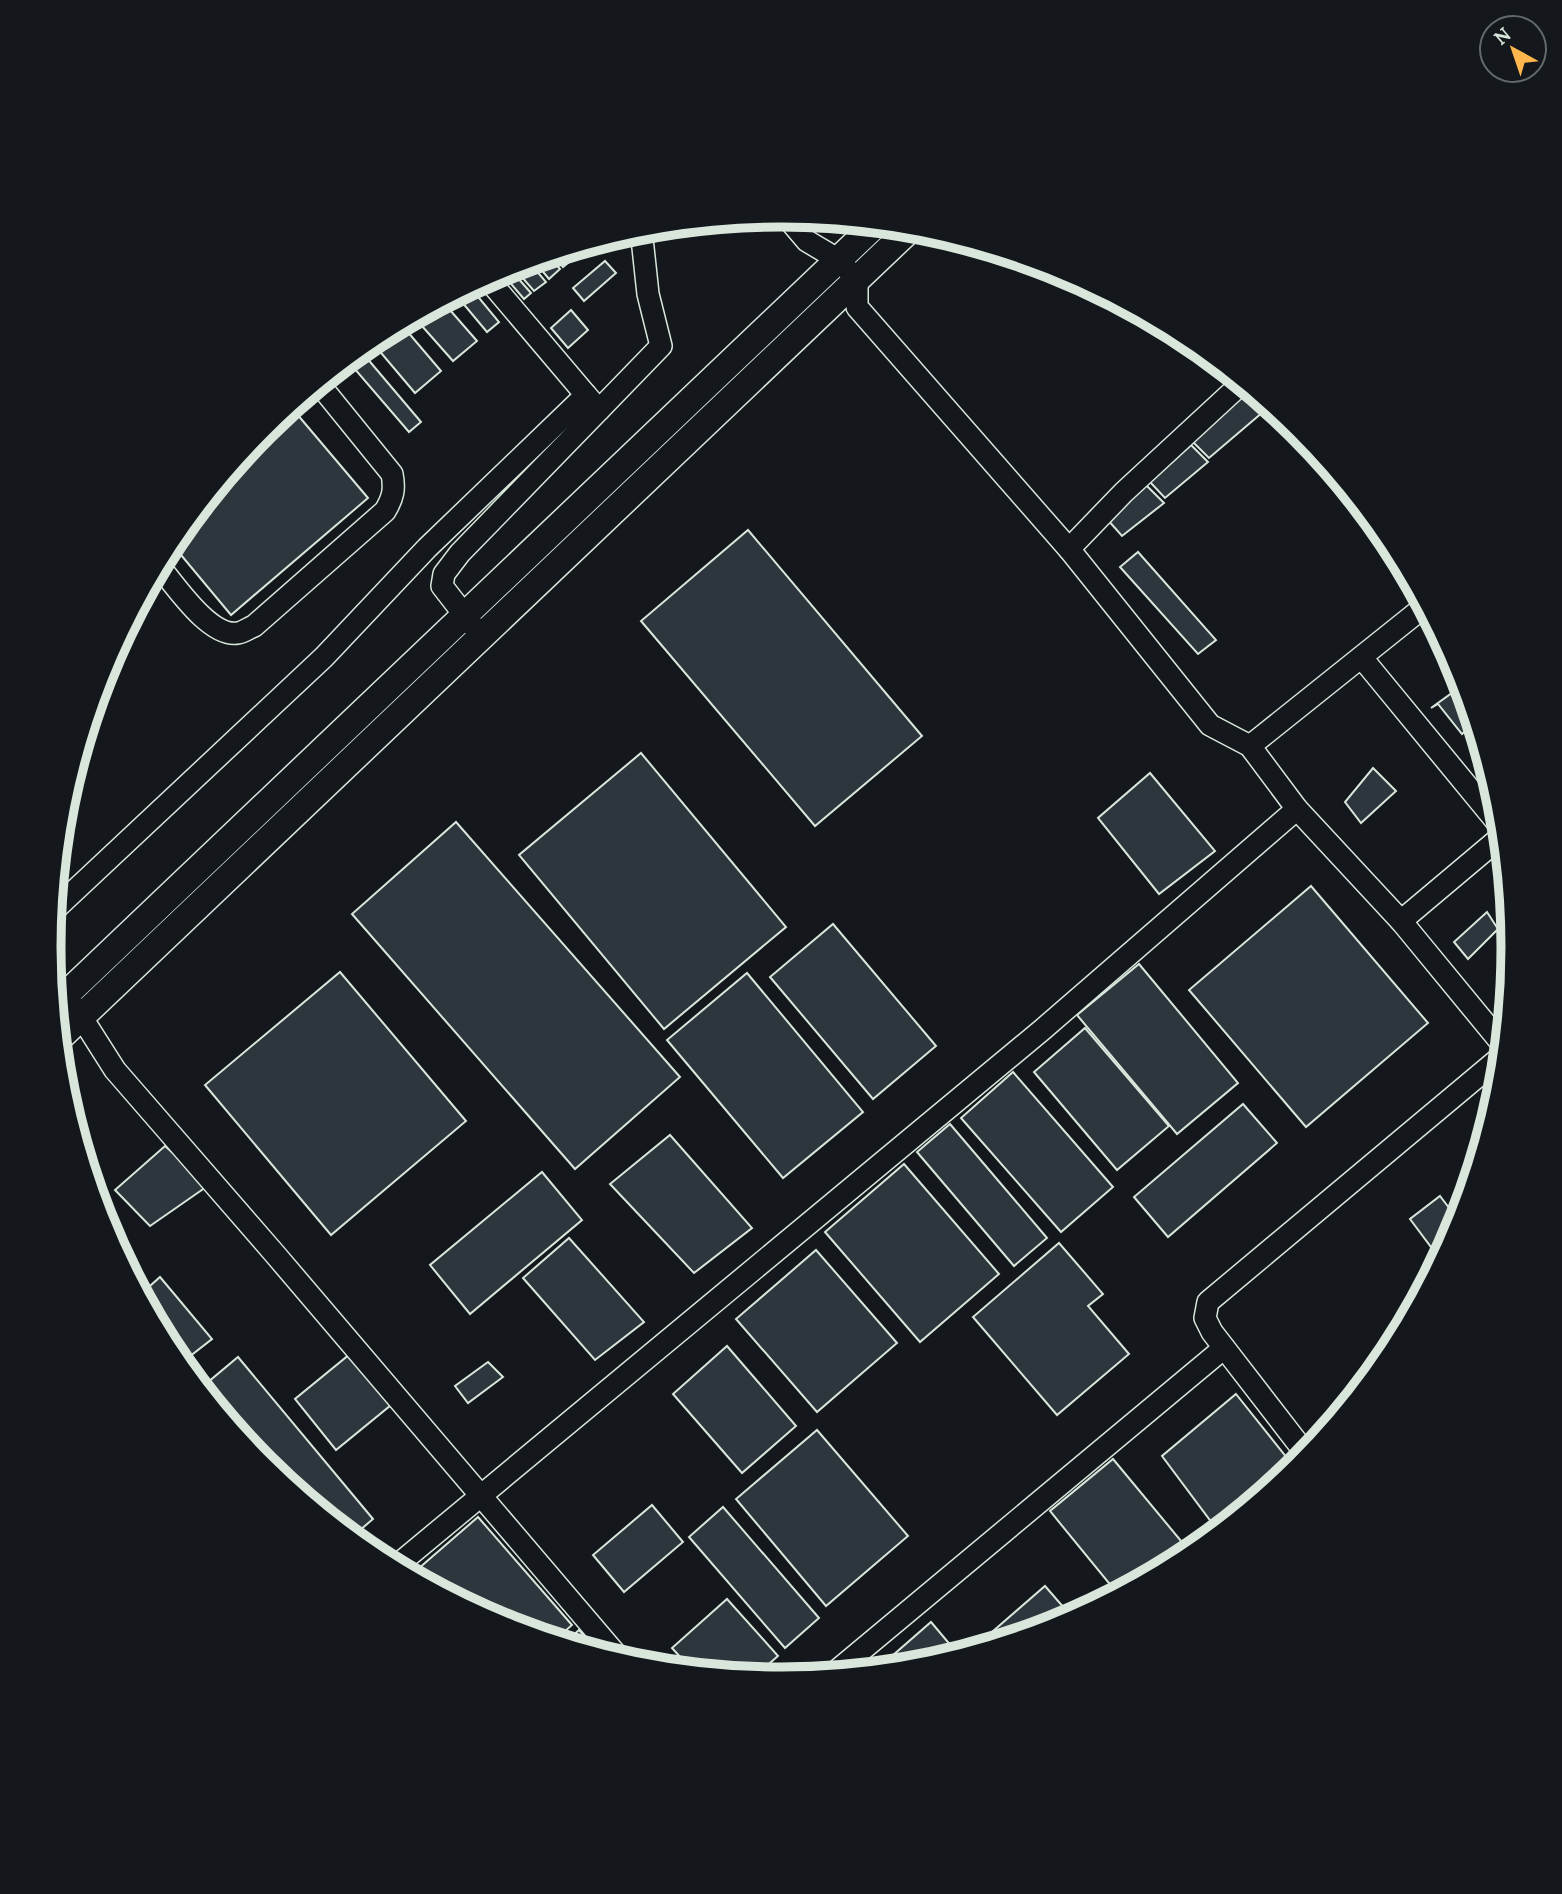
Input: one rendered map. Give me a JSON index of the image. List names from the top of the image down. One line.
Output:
{"north":"top left"}
